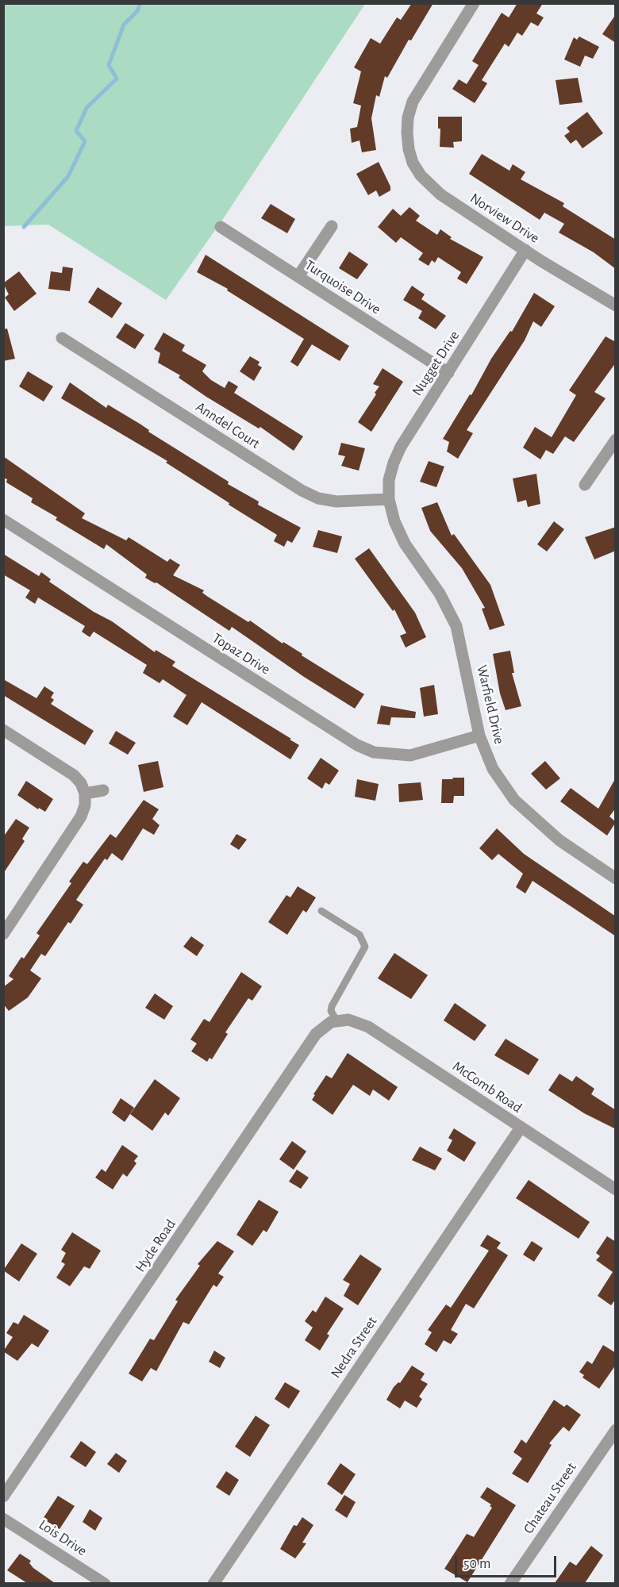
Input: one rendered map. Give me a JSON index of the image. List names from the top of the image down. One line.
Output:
{"streets":{"street":["Norview Drive","Turquoise Drive","Nugget Drive","Anndel Court","Topaz Drive","Warfield Drive","McComb Road","Hyde Road","Nedra Street","Chateau Street","Lois Drive"]},"crossings":[["Norview Drive","Nugget Drive"],["Turquoise Drive","Nugget Drive"],["Nugget Drive","Anndel Court"],["Nugget Drive","Warfield Drive"],["Anndel Court","Warfield Drive"],["Topaz Drive","Warfield Drive"],["McComb Road","Hyde Road"],["McComb Road","Nedra Street"]],"scale_bar":"50 m"}
